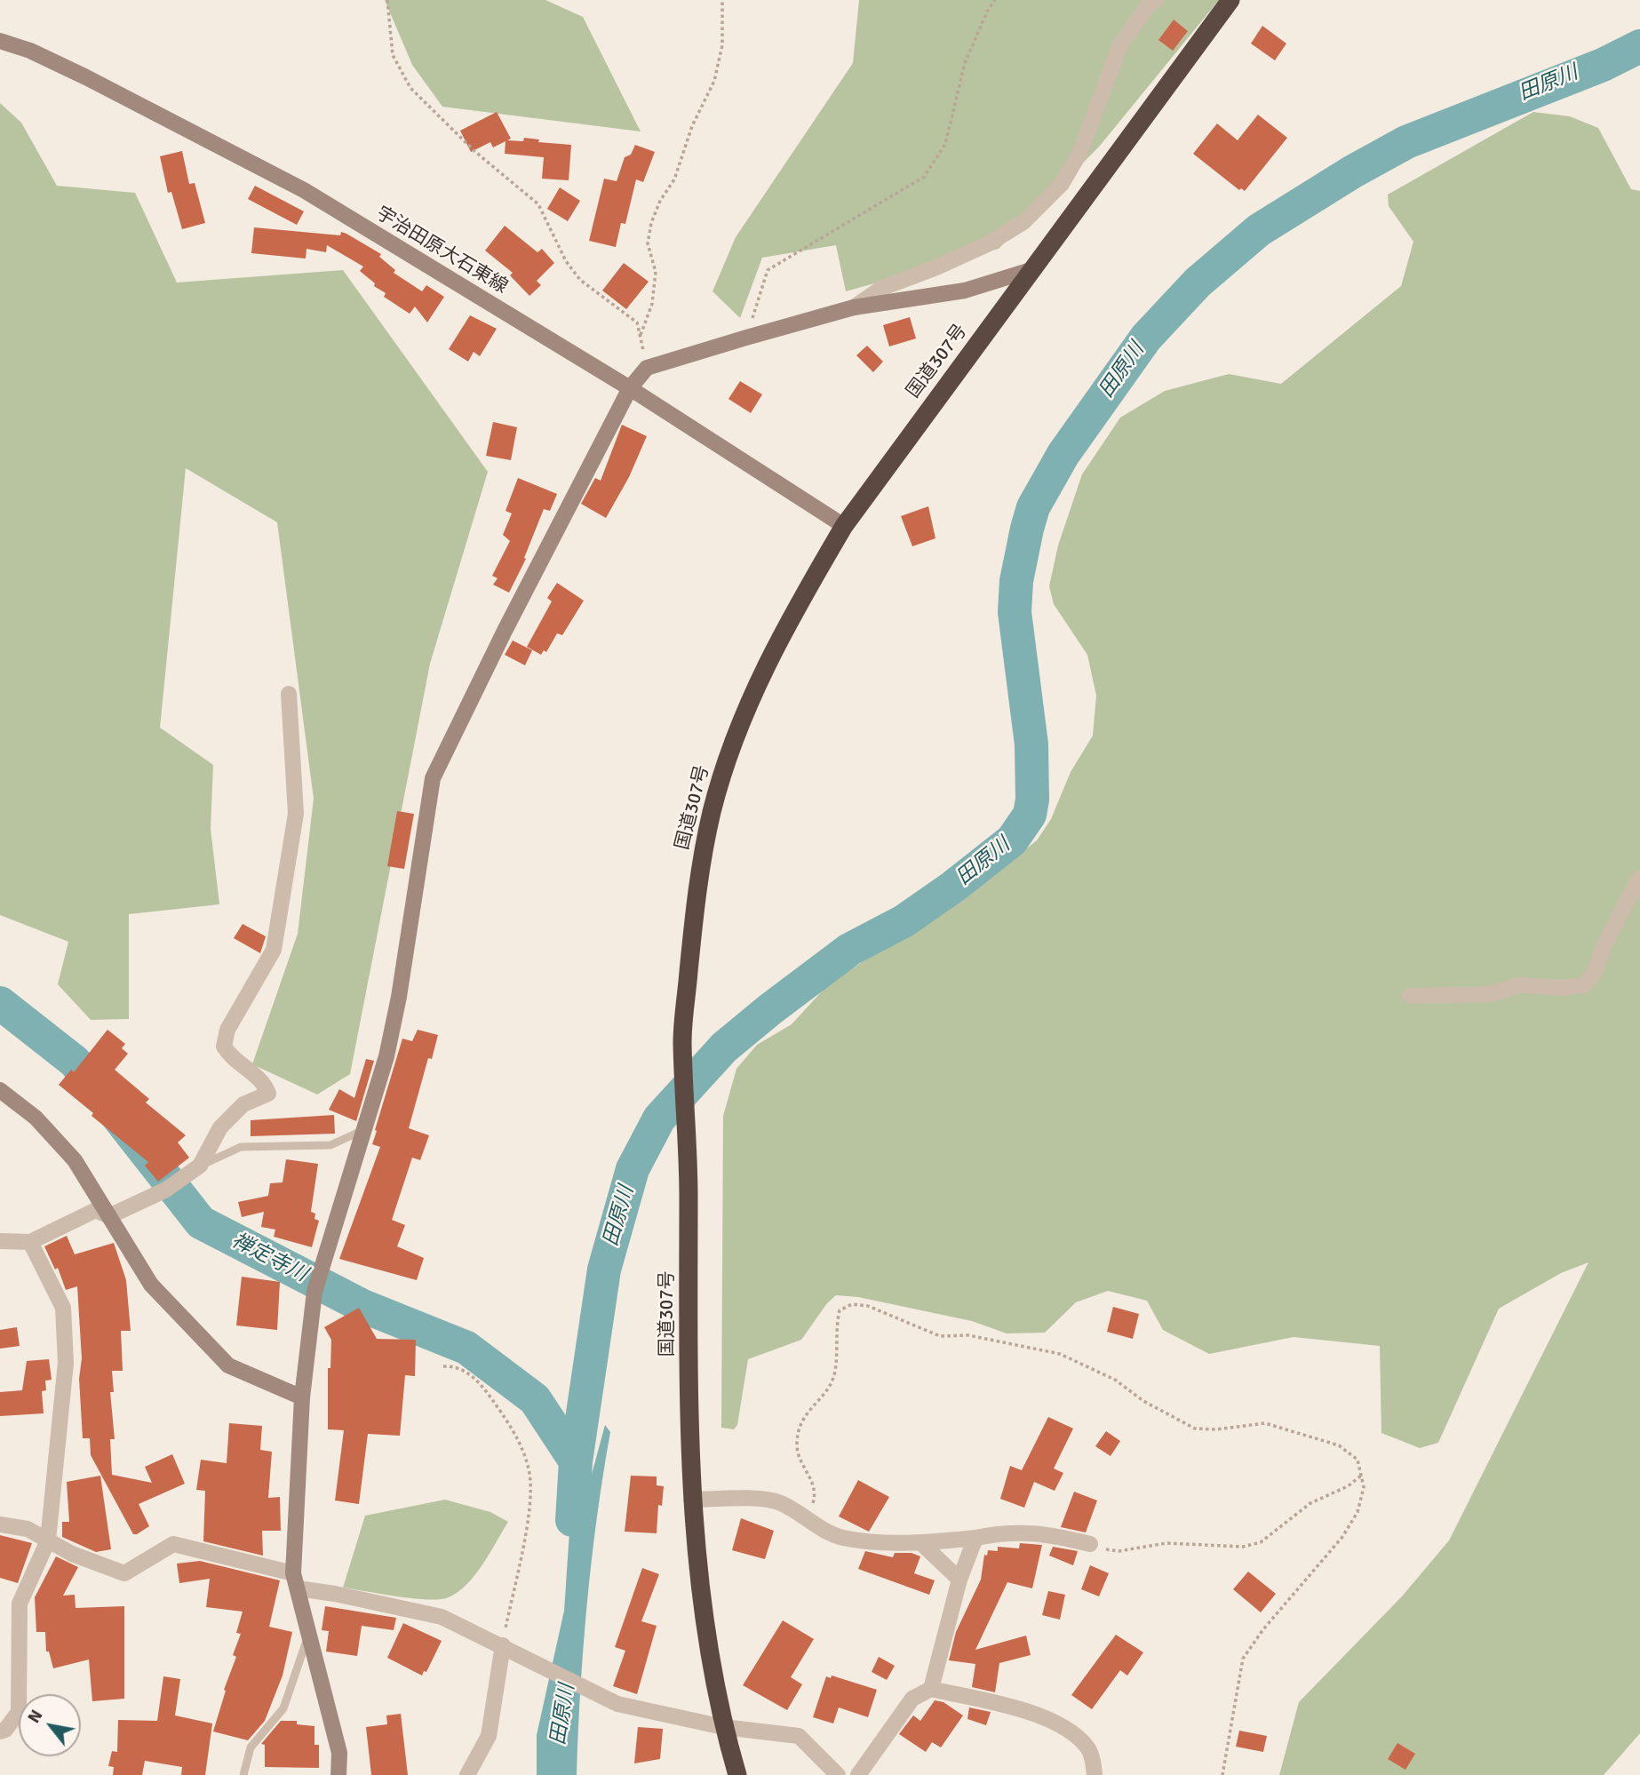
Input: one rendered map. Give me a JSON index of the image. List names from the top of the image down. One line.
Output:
{"streets":{"highway":["国道307号"],"street":["宇治田原大石東線"]},"crossings":[["宇治田原大石東線","国道307号"]],"water":["田原川","禅定寺川"],"north":"top left"}
